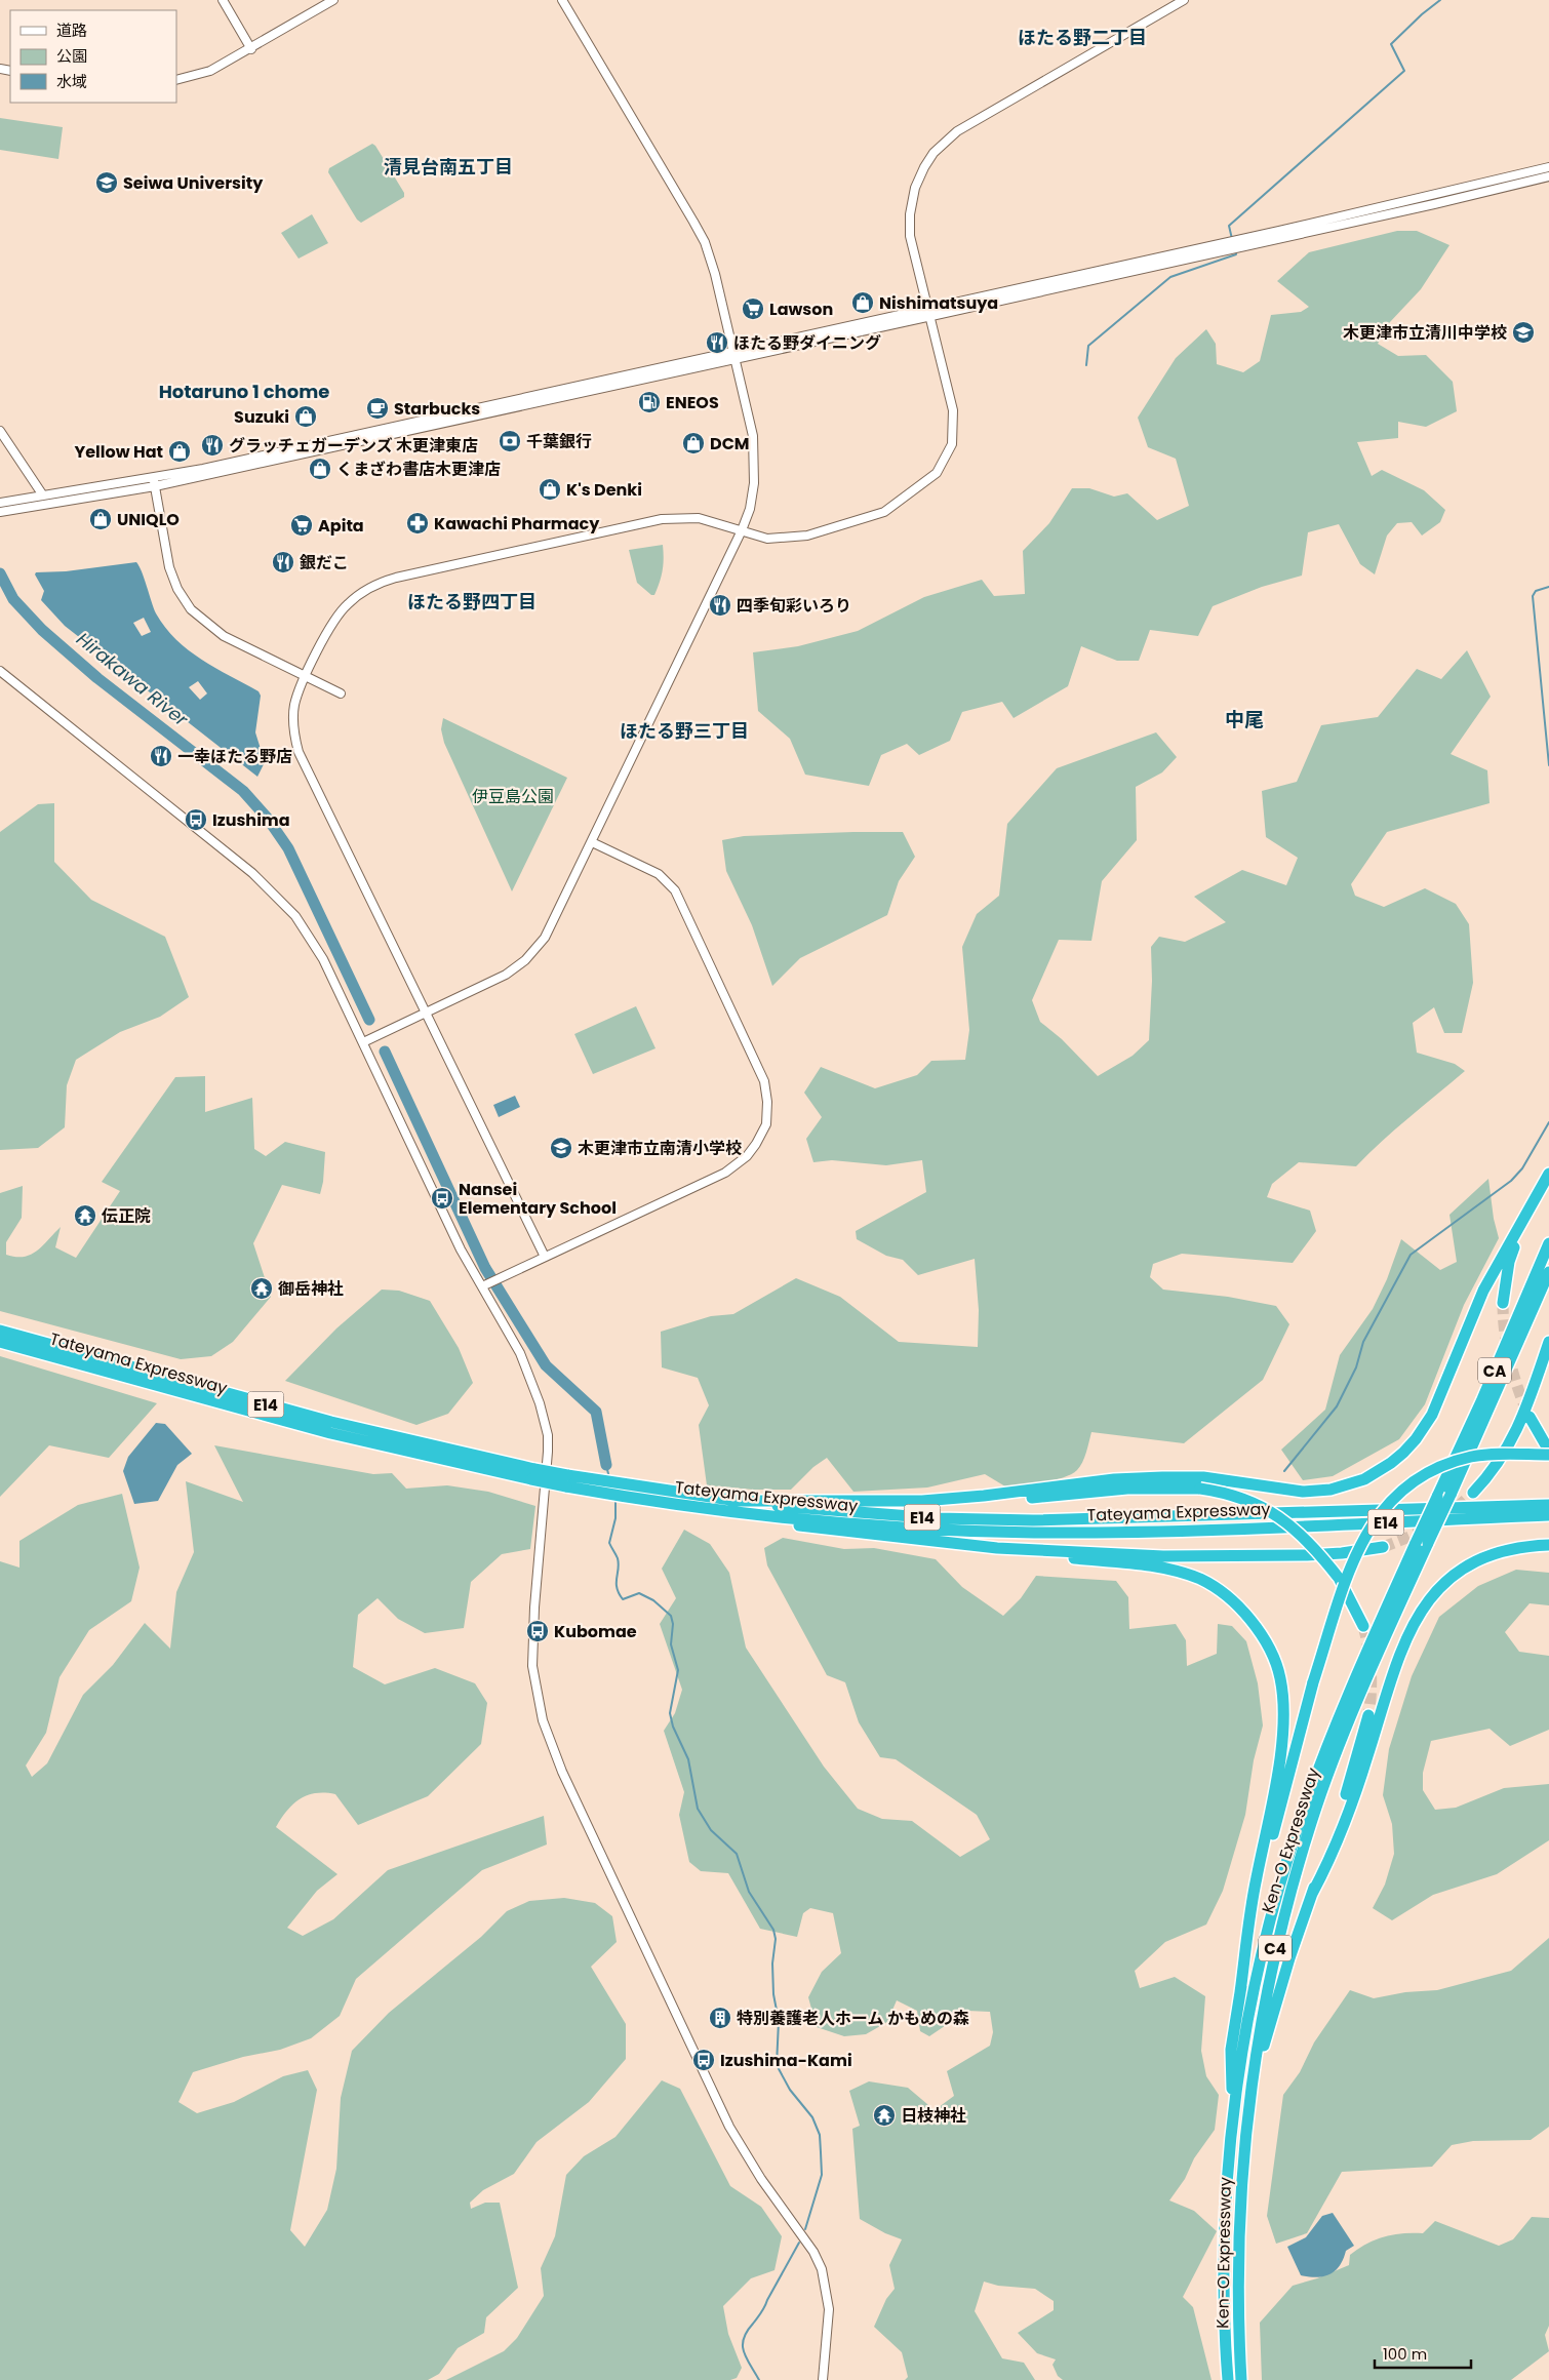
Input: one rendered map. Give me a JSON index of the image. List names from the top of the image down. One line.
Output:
{"streets":{"highway":["Tateyama Expressway","CA","E14","Ken-O Expressway","C4"]},"crossings":[["CA","Ken-O Expressway"]],"districts":["ほたる野二丁目","清見台南五丁目","Hotaruno 1 chome","ほたる野四丁目","中尾","ほたる野三丁目"],"water":["Hirakawa River"],"parks":["伊豆島公園"],"places":{"school or university":["Seiwa University","木更津市立清川中学校","木更津市立南清小学校"],"shop":["Nishimatsuya","Suzuki","DCM","Yellow Hat","くまざわ書店木更津店","K's Denki","UNIQLO"],"supermarket":["Lawson","Apita"],"restaurant":["ほたる野ダイニング","グラッチェガーデンズ 木更津東店","銀だこ","四季旬彩いろり","一幸ほたる野店"],"fuel station":["ENEOS"],"cafe":["Starbucks"],"bank":["千葉銀行"],"pharmacy":["Kawachi Pharmacy"],"bus stop":["Izushima","Nansei Elementary School","Kubomae","Izushima-Kami"],"temple":["伝正院","御岳神社","日枝神社"],"building":["特別養護老人ホーム かもめの森"]},"legend":["道路","公園","水域"],"scale_bar":"100 m"}
